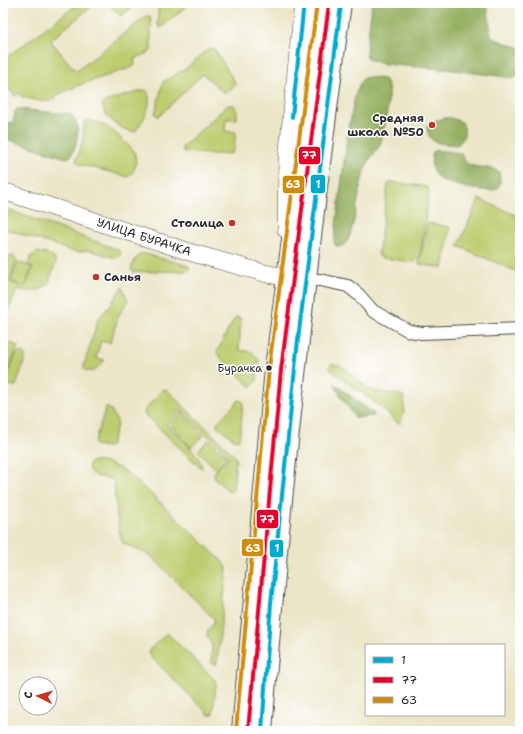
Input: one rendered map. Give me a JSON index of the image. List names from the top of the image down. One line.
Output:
{"streets":{"main road":["УЛИЦА БУРАЧКА"]},"places":["Средняя школа №50","Столица","Санья","Бурачка"],"lines":["transit line 1","transit line 63","transit line 77"],"legend":["1","77","63"],"north":"left"}
